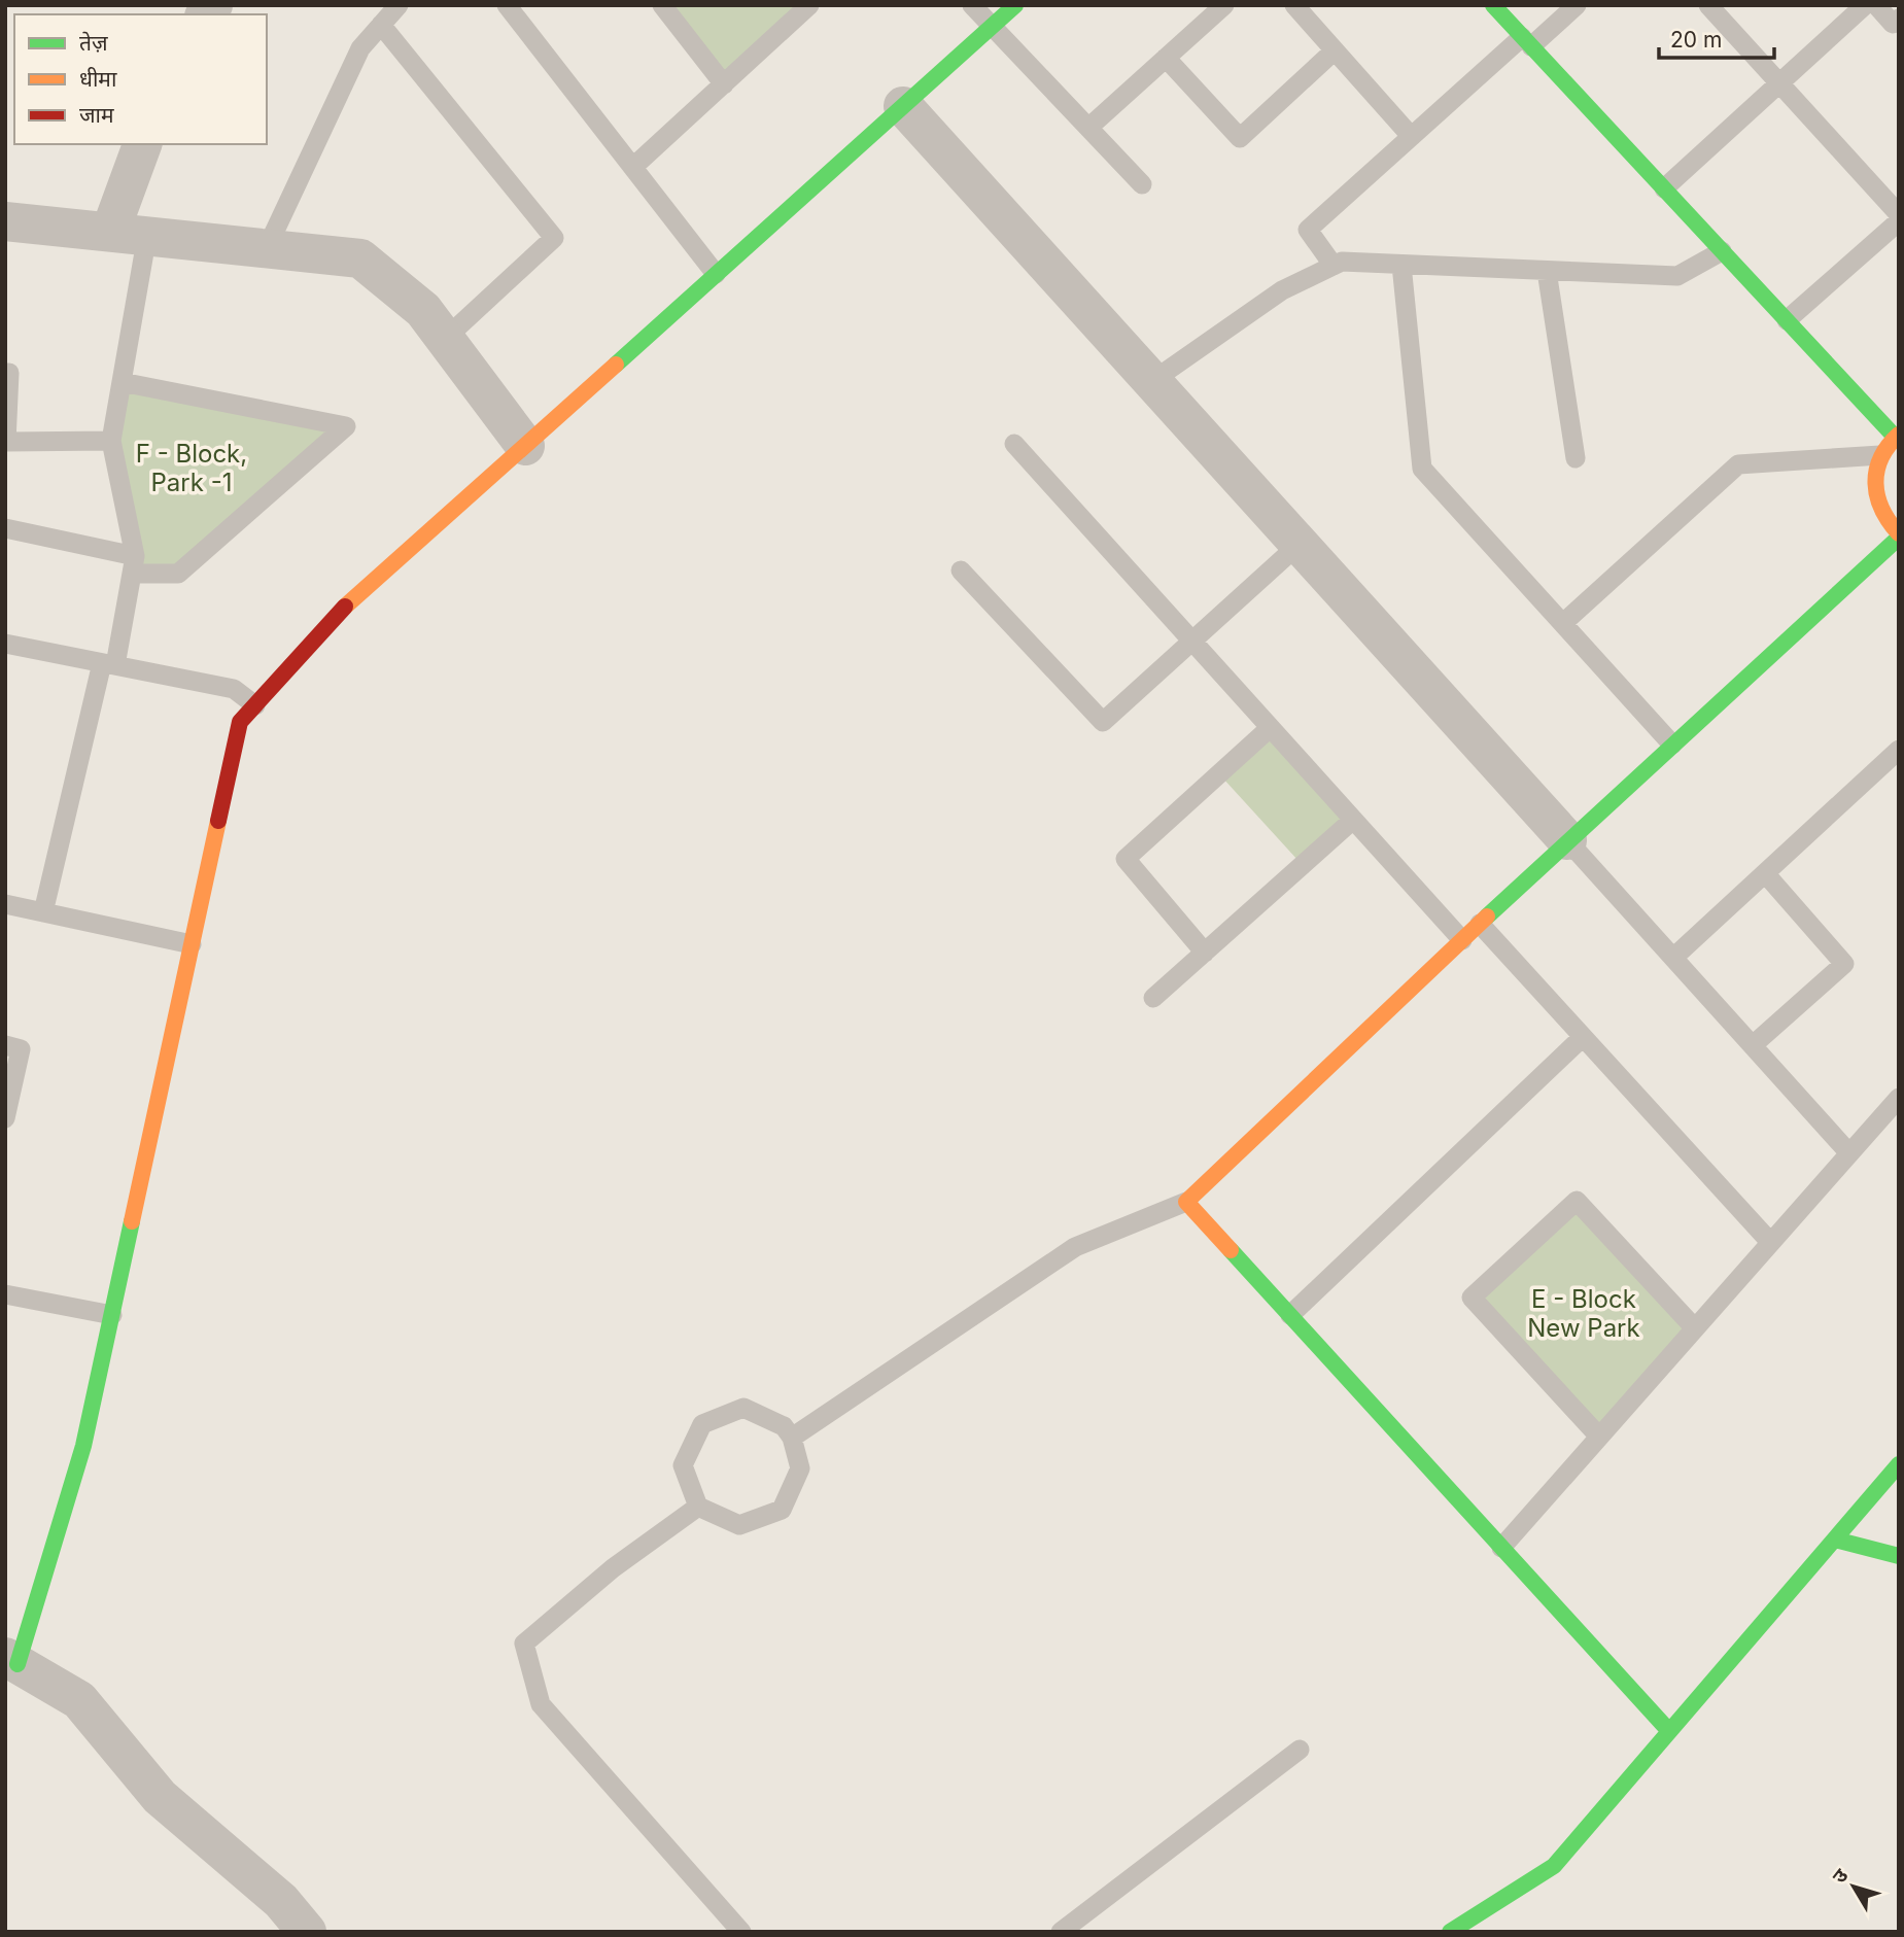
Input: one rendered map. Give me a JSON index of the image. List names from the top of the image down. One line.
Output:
{"parks":["F - Block, Park -1","E - Block New Park"],"legend":["तेज़","धीमा","जाम"],"scale_bar":"20 m","north":"top left"}
